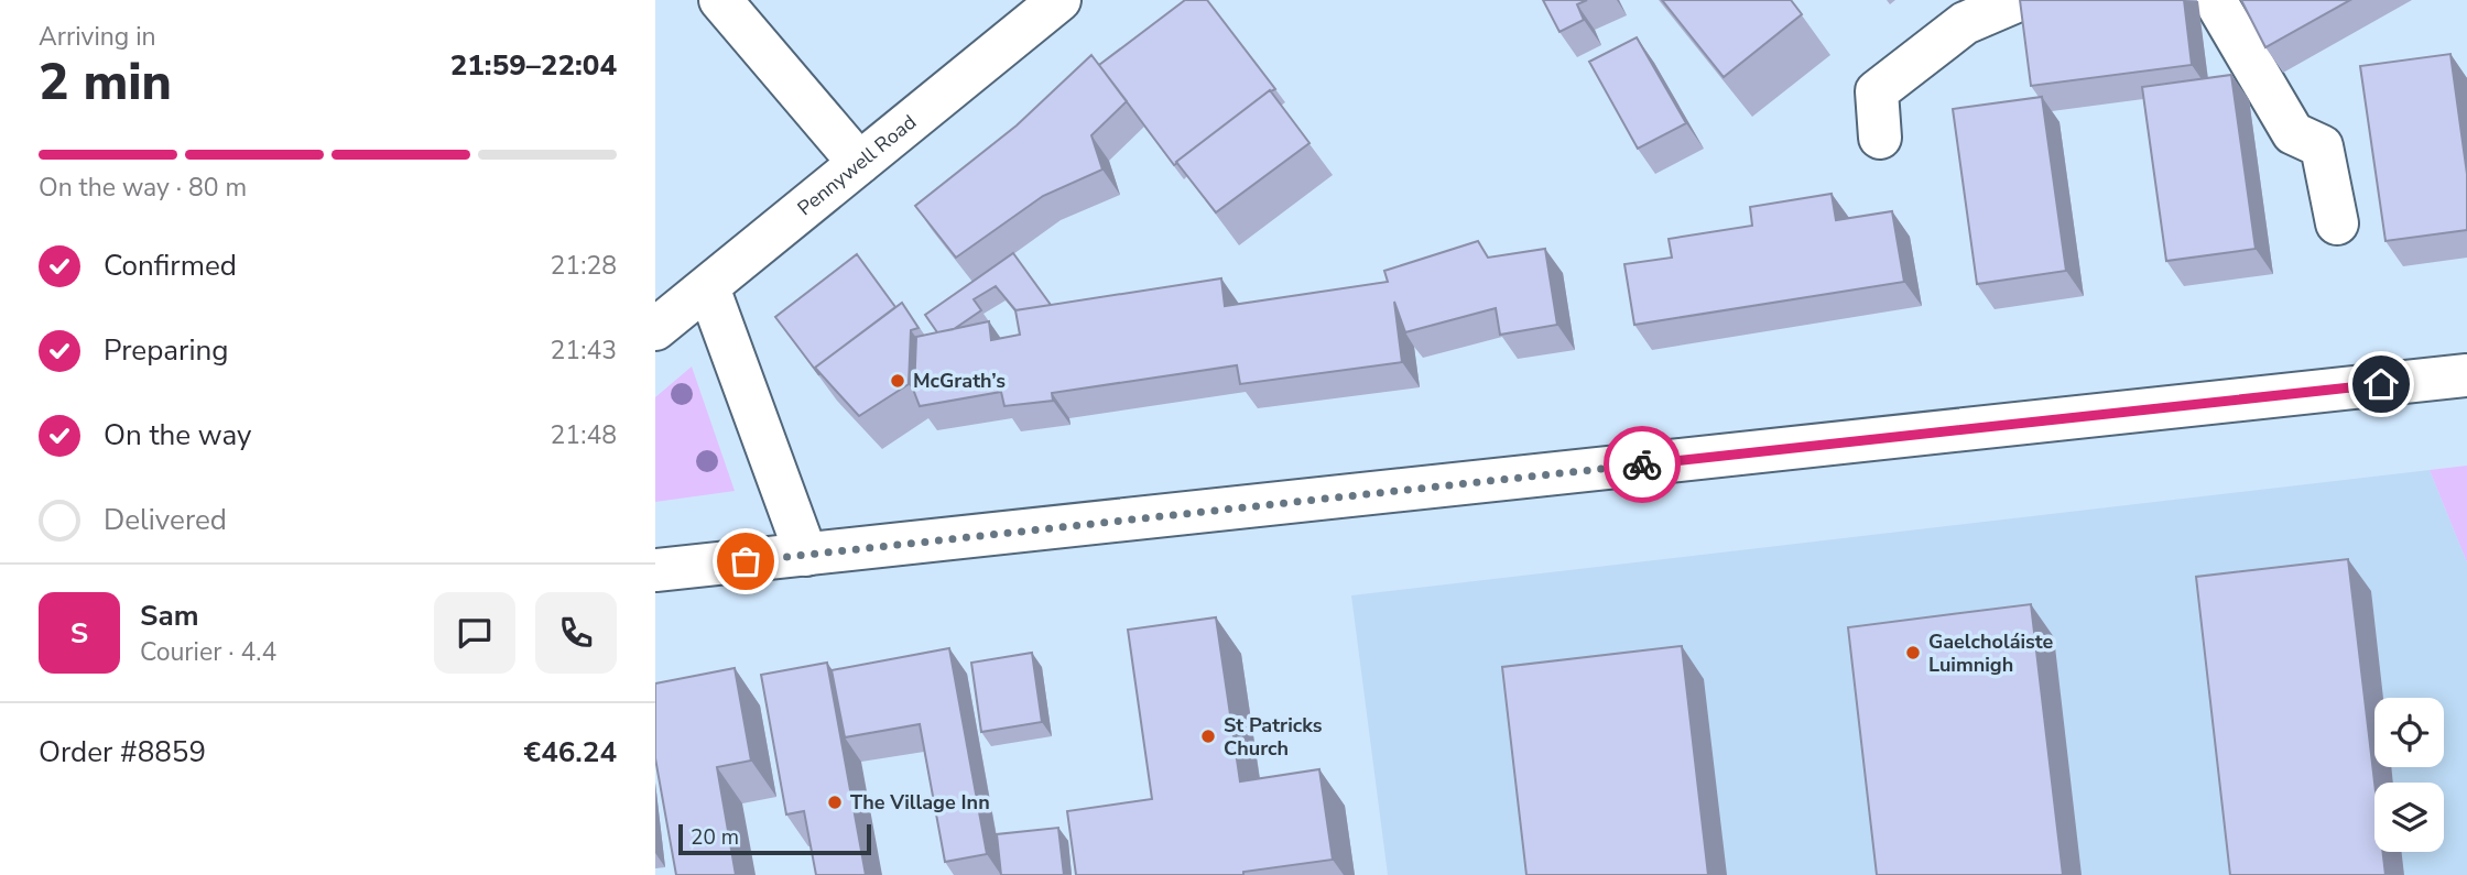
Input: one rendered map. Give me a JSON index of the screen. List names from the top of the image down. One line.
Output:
{"streets":{"main road":["Pennywell Road"]},"places":["McGrath’s","Gaelcholáiste Luimnigh","St Patricks Church","The Village Inn"],"scale_bar":"20 m","page":{"heading":["2 min","Arriving in","21:59–22:04"],"panel":["Sam","Courier · 4.4","Order #8859","€46.24"],"bar":"On the way · 80 m","list":[["Confirmed","21:28"],["Preparing","21:43"],["On the way","21:48"],"Delivered"],"round":"S","scale":"20 m"}}
